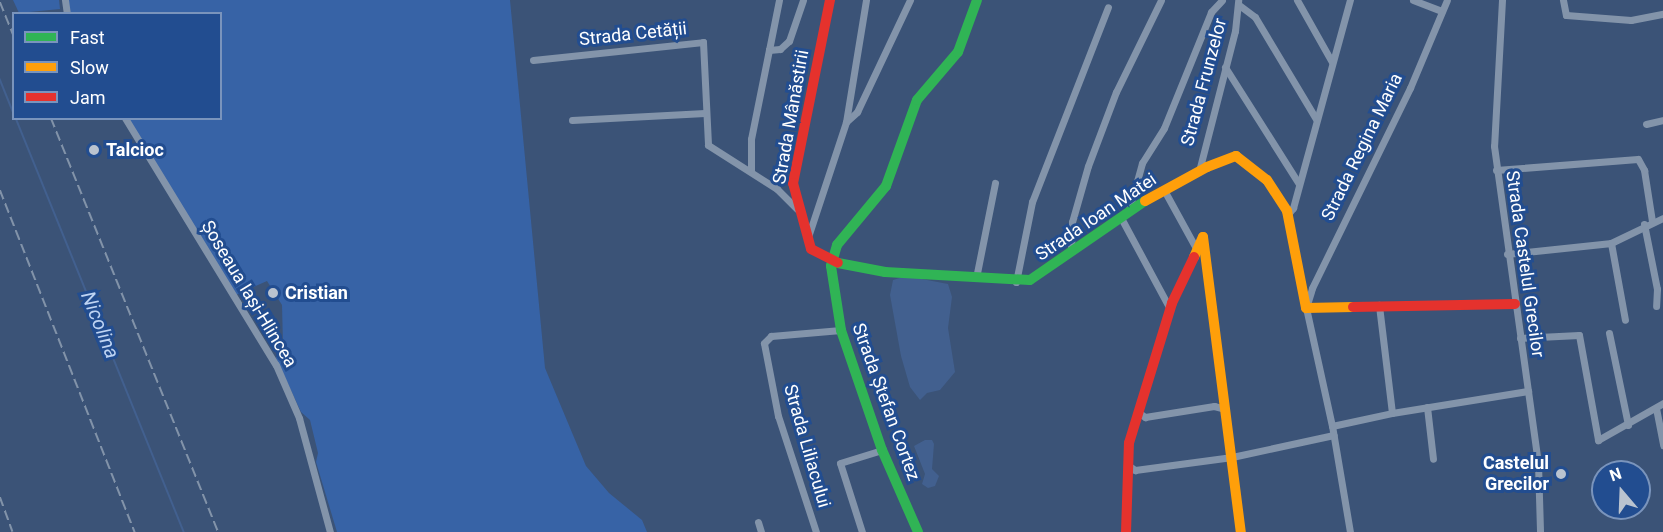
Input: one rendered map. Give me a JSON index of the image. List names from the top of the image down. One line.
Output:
{"streets":{"street":["Strada Cetății","Strada Frunzelor","Strada Mânăstirii","Strada Regina Maria","Strada Ioan Matei","Strada Castelul Grecilor","Șoseaua Iași-Hlincea","Strada Ștefan Cortez","Strada Liliacului"]},"crossings":[["Strada Cetății","Strada Mânăstirii"],["Strada Frunzelor","Strada Ioan Matei"],["Strada Mânăstirii","Strada Ioan Matei"],["Strada Mânăstirii","Strada Ștefan Cortez"],["Strada Regina Maria","Strada Ioan Matei"],["Strada Ioan Matei","Strada Ștefan Cortez"],["Strada Ștefan Cortez","Strada Liliacului"]],"water":["Nicolina"],"places":["Talcioc","Cristian","Castelul Grecilor"],"legend":["Fast","Slow","Jam"],"north":"top"}
